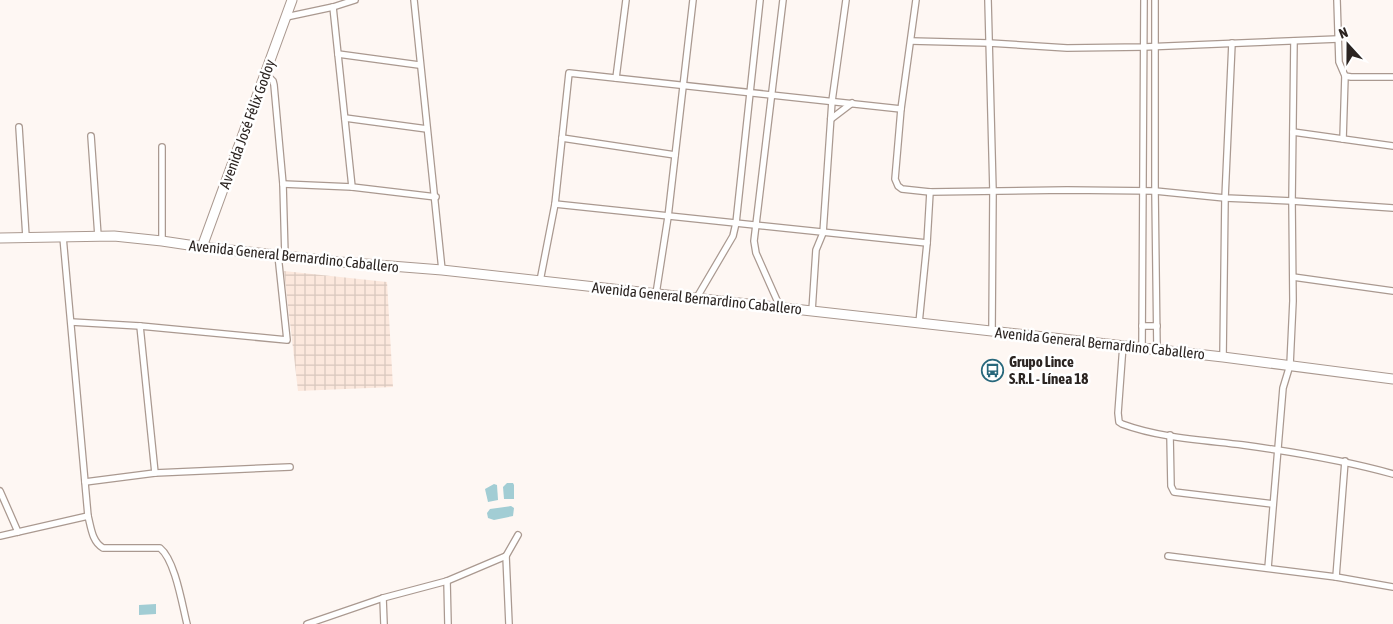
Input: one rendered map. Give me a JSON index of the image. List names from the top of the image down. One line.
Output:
{"streets":{"main road":["Avenida José Félix Godoy","Avenida General Bernardino Caballero"]},"crossings":[["Avenida José Félix Godoy","Avenida General Bernardino Caballero"]],"places":{"bus stop":["Grupo Lince S.R.L - Línea 18"]},"north":"top"}
